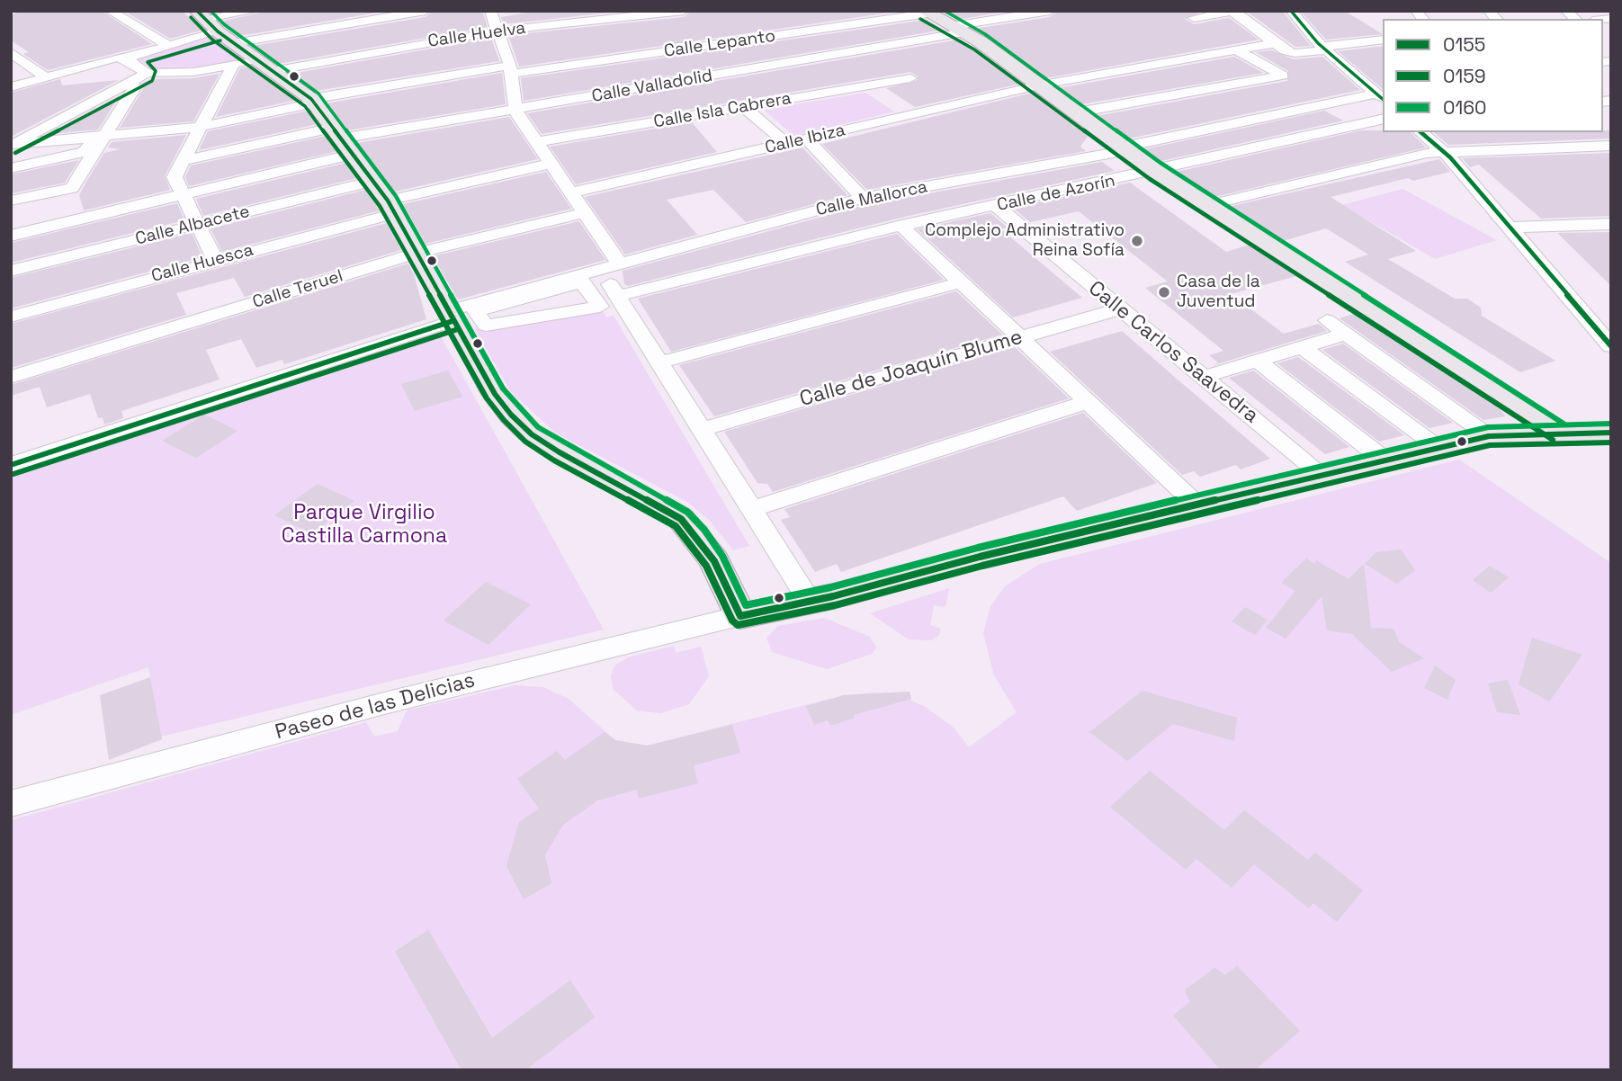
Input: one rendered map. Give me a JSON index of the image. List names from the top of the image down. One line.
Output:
{"streets":{"street":["Calle Huelva","Calle Lepanto","Calle Valladolid","Calle Isla Cabrera","Calle Ibiza","Calle de Azorín","Calle Mallorca","Calle Albacete","Calle Huesca","Calle Teruel","Calle Carlos Saavedra","Calle de Joaquín Blume","Paseo de las Delicias"]},"crossings":[["Calle de Azorín","Calle Carlos Saavedra"],["Calle Carlos Saavedra","Calle de Joaquín Blume"]],"parks":["Parque Virgilio Castilla Carmona"],"places":["Complejo Administrativo Reina Sofía","Casa de la Juventud"],"lines":["transit line 0155","transit line 0160","transit line 0159"],"legend":["0155","0159","0160"]}
